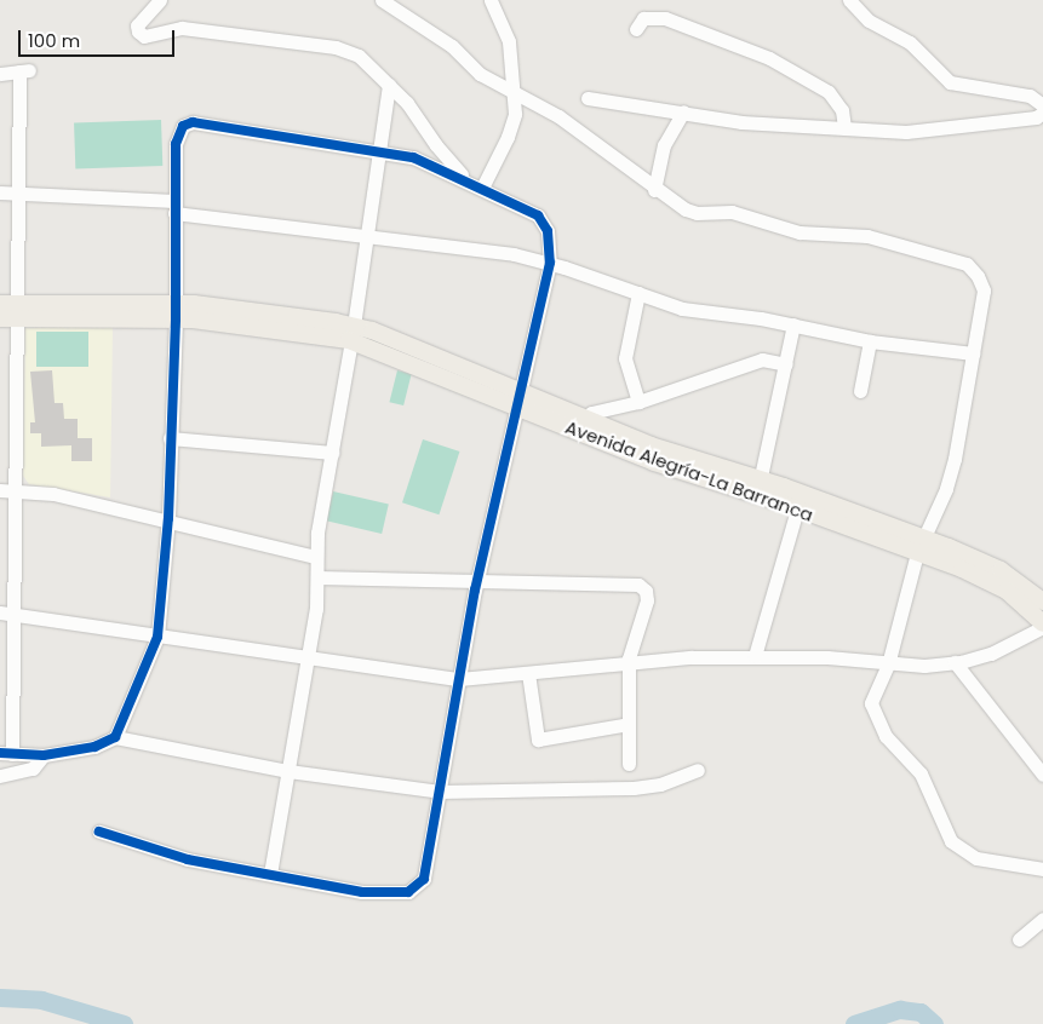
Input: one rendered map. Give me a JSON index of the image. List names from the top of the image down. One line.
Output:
{"streets":{"main road":["Avenida Alegría-La Barranca"]},"scale_bar":"100 m"}
